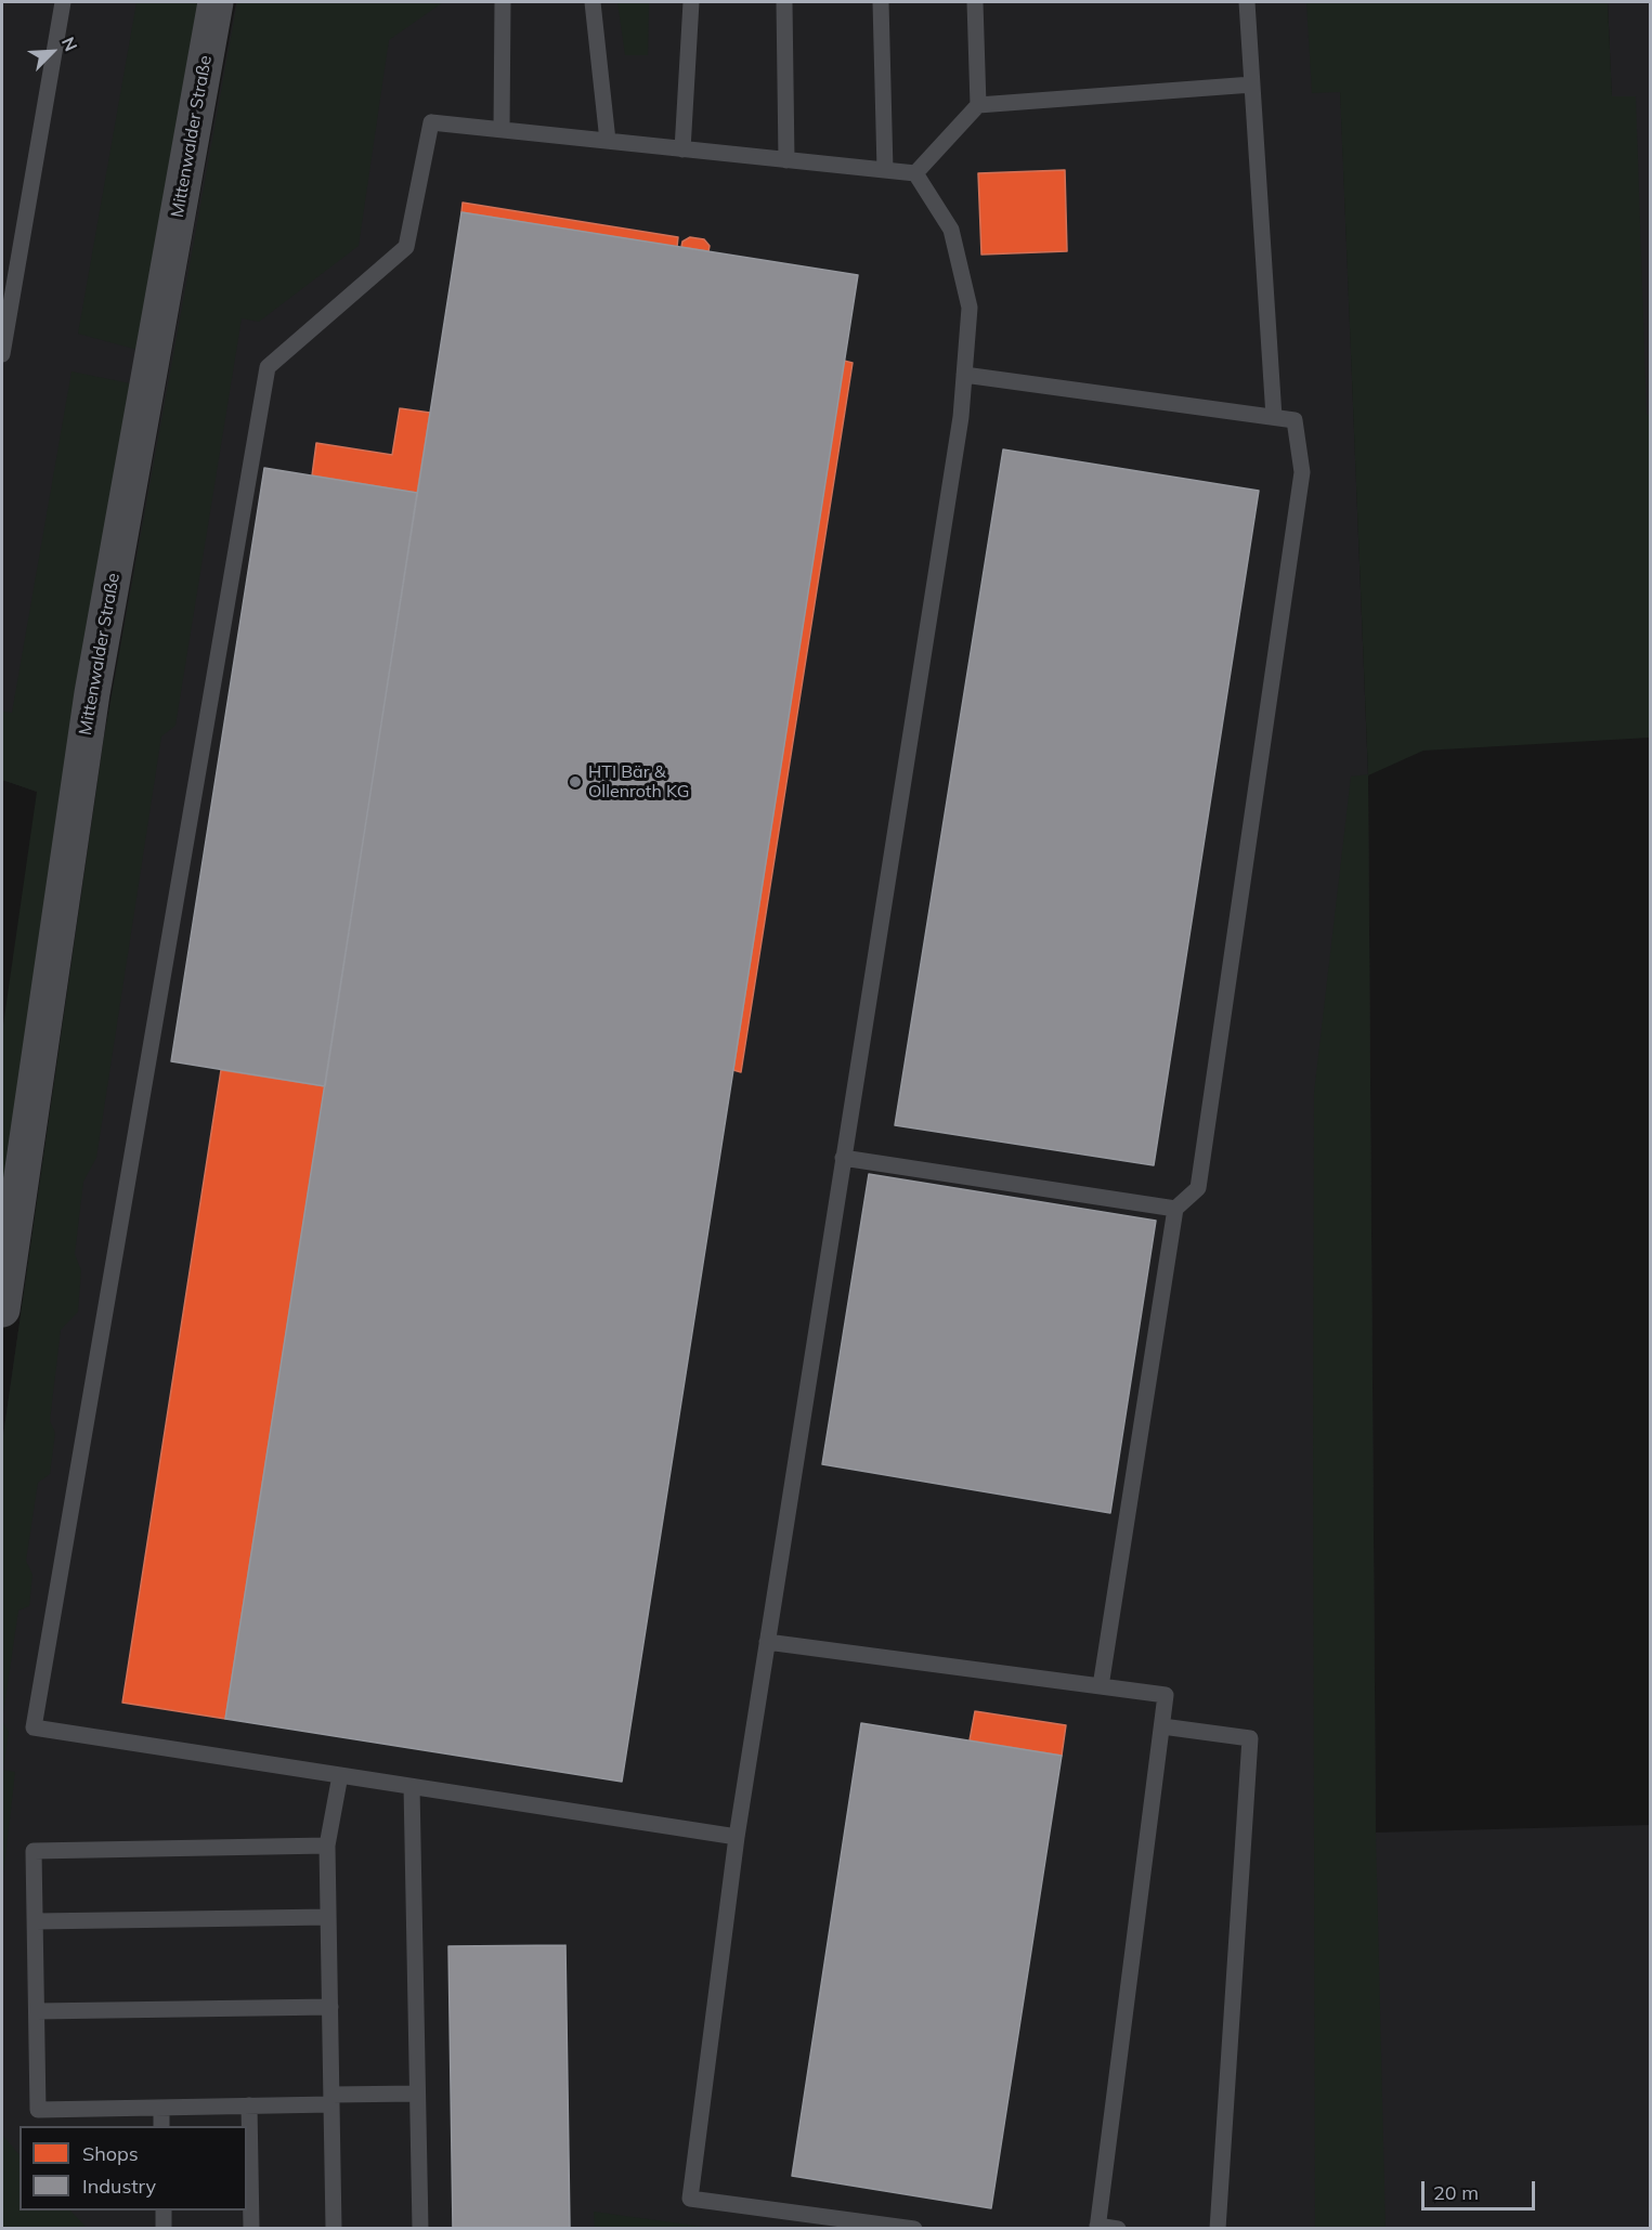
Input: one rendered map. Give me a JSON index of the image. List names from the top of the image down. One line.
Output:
{"streets":{"street":["Mittenwalder Straße"]},"places":["HTI Bär & Ollenroth KG"],"legend":["Shops","Industry"],"scale_bar":"20 m","north":"top right"}
